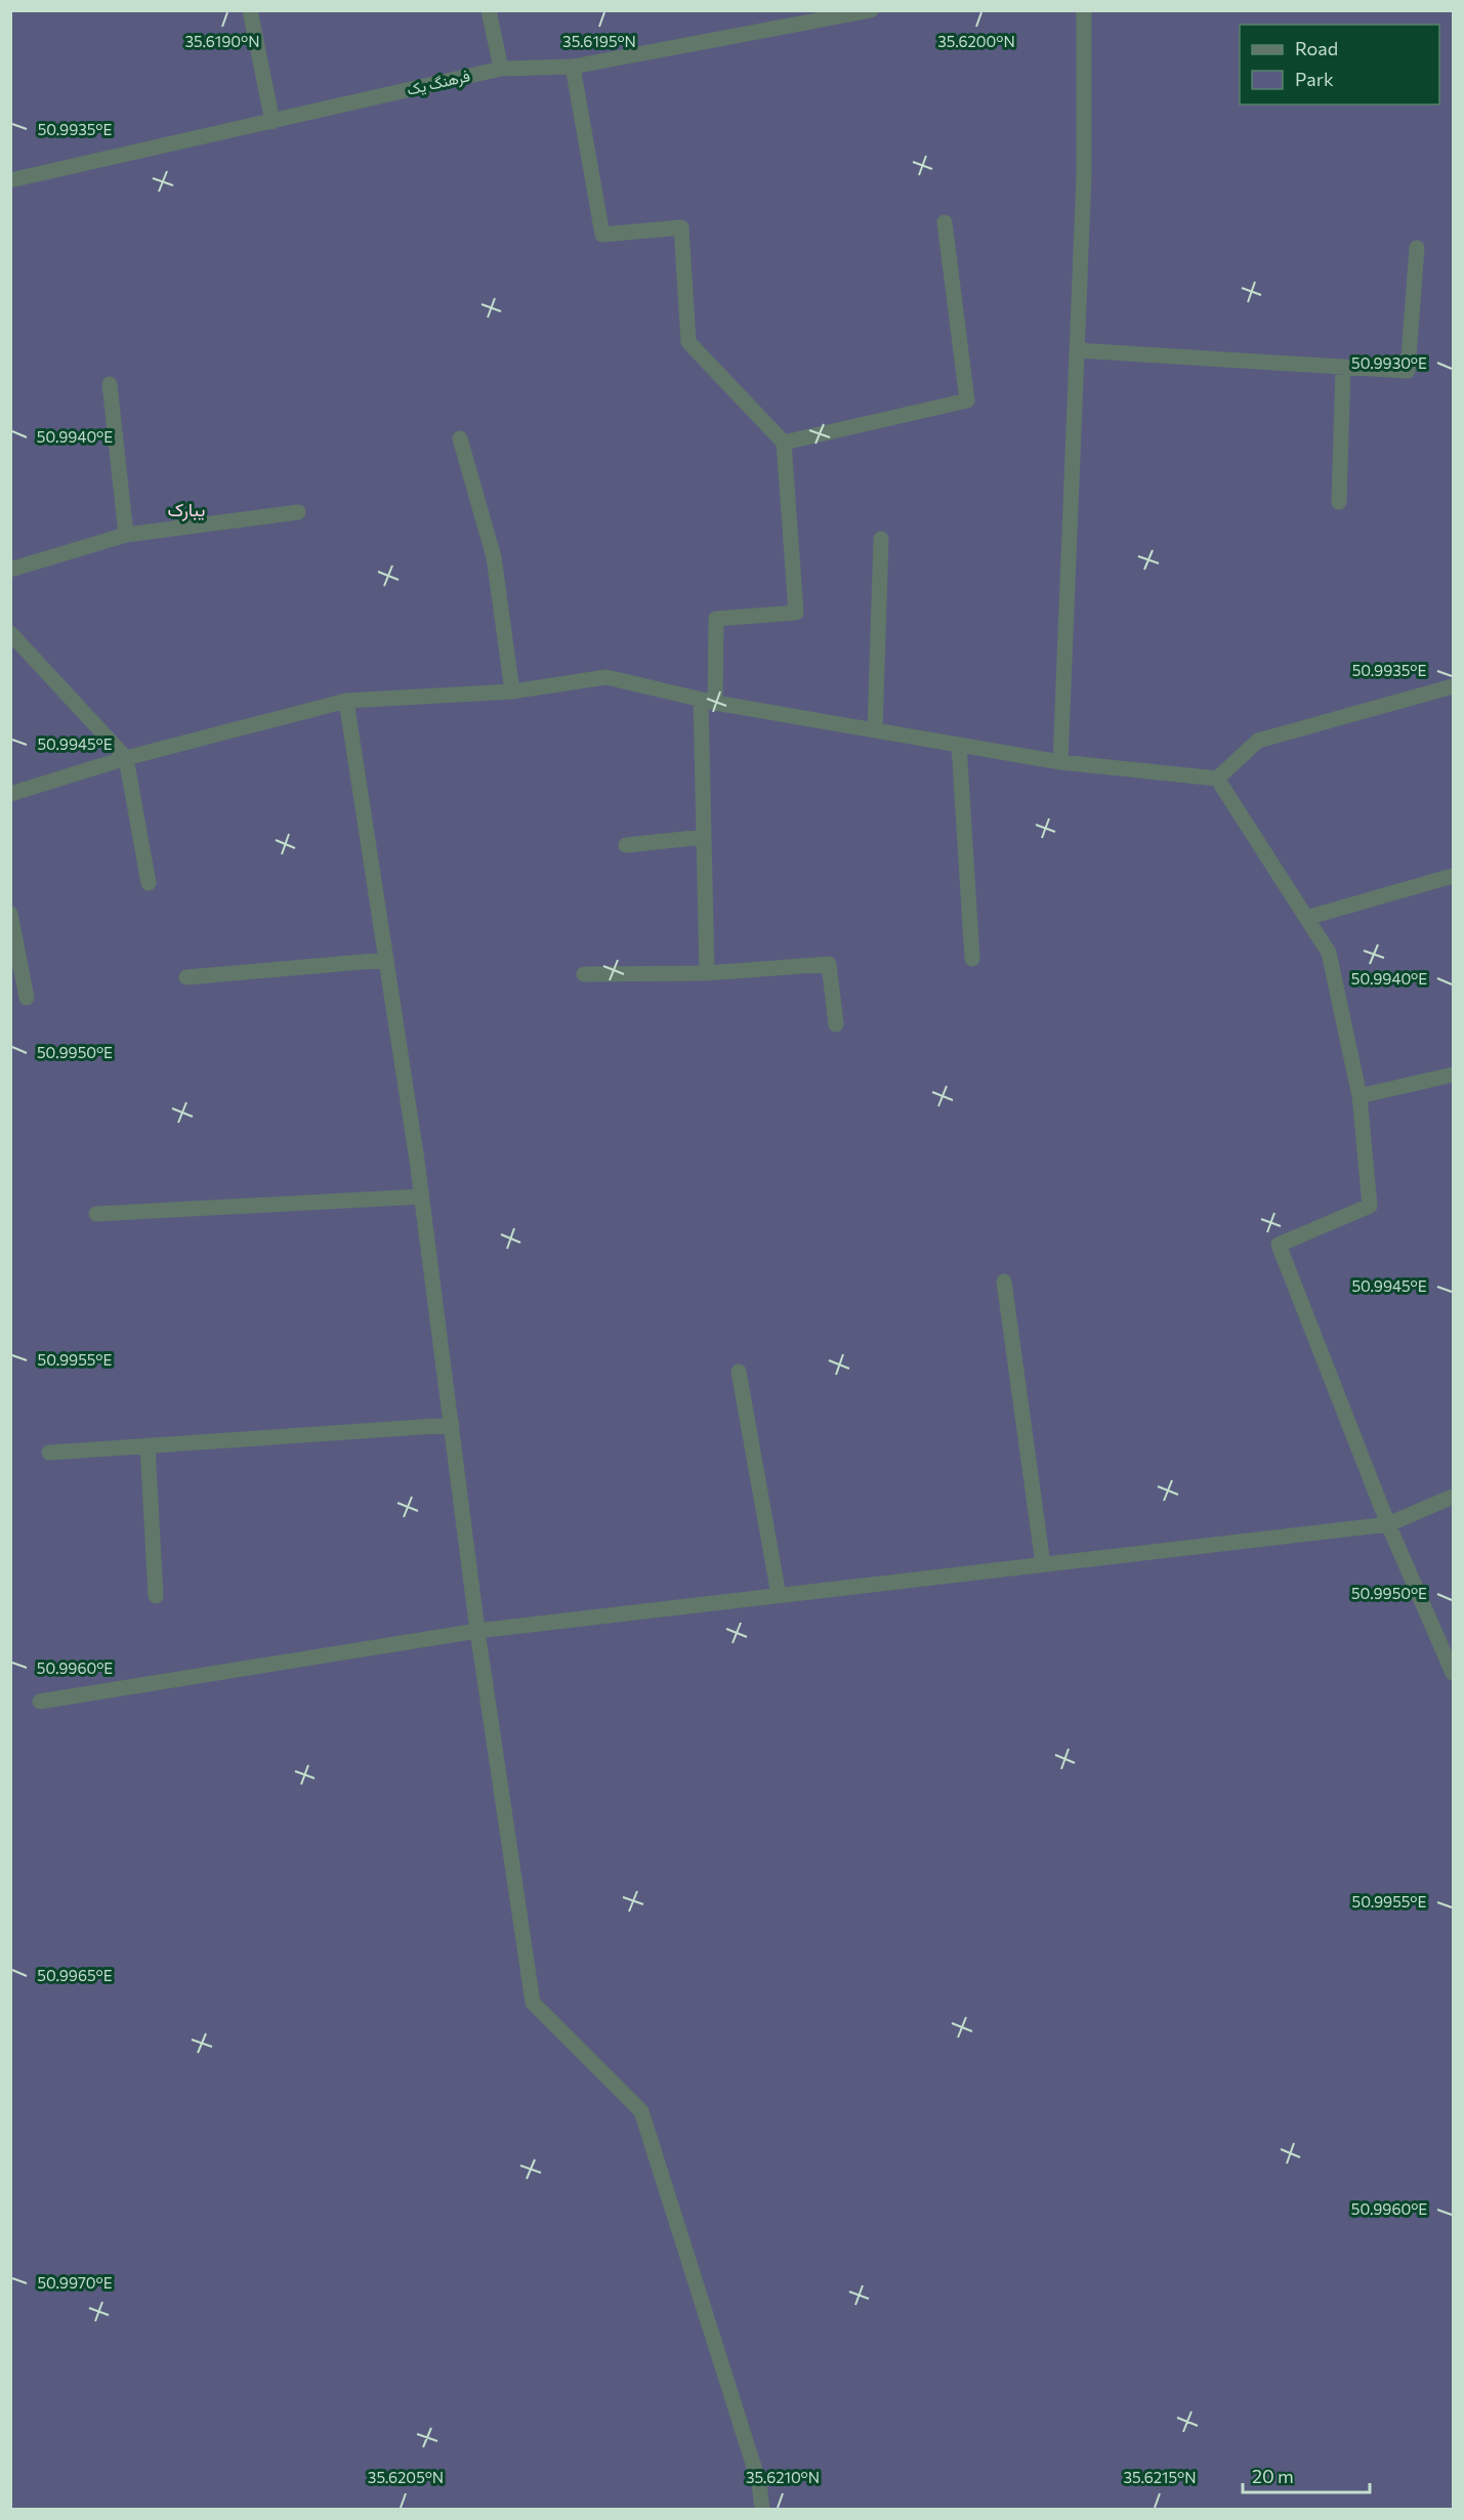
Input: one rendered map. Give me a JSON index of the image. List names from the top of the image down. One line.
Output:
{"streets":{"street":["فرهنگ یک"]},"districts":["یبارک"],"legend":["Road","Park"],"scale_bar":"20 m","coordinates":["35.6195°N","35.6190°N","35.6200°N","50.9935°E","50.9930°E","50.9940°E","50.9945°E","50.9950°E","50.9955°E","50.9960°E","50.9965°E","50.9970°E","35.6205°N","35.6210°N","35.6215°N"]}
